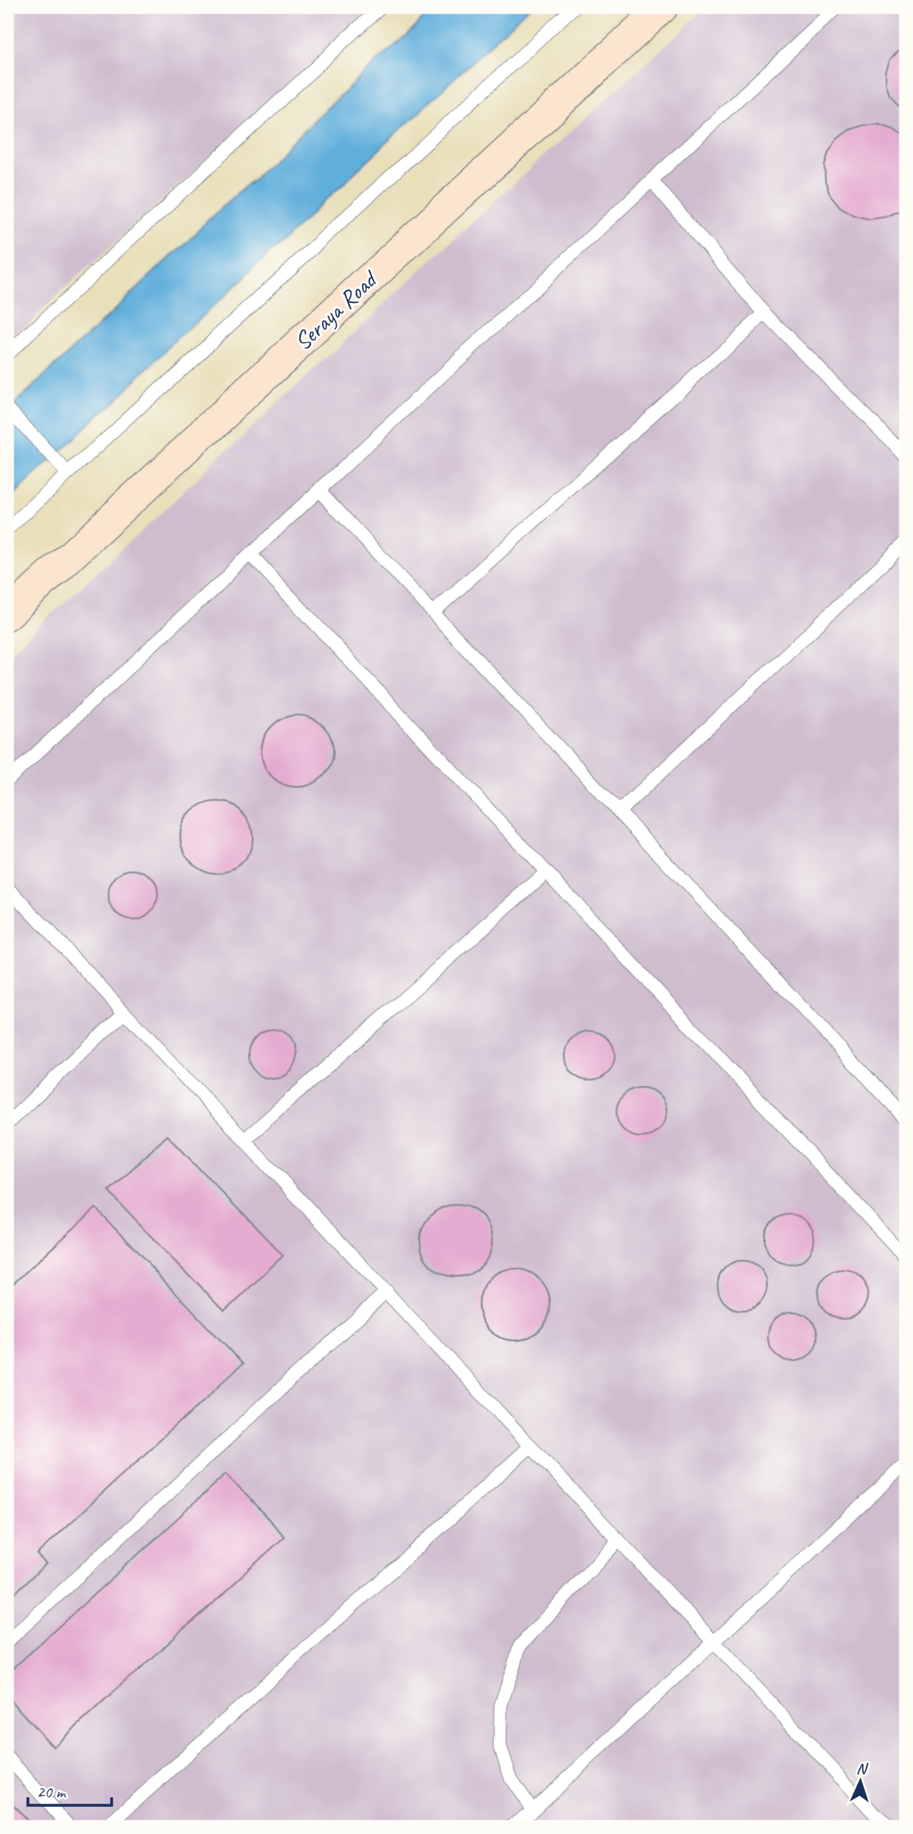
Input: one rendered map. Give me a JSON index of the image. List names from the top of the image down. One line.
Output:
{"streets":{"street":["Seraya Road"]},"scale_bar":"20 m","north":"top"}
